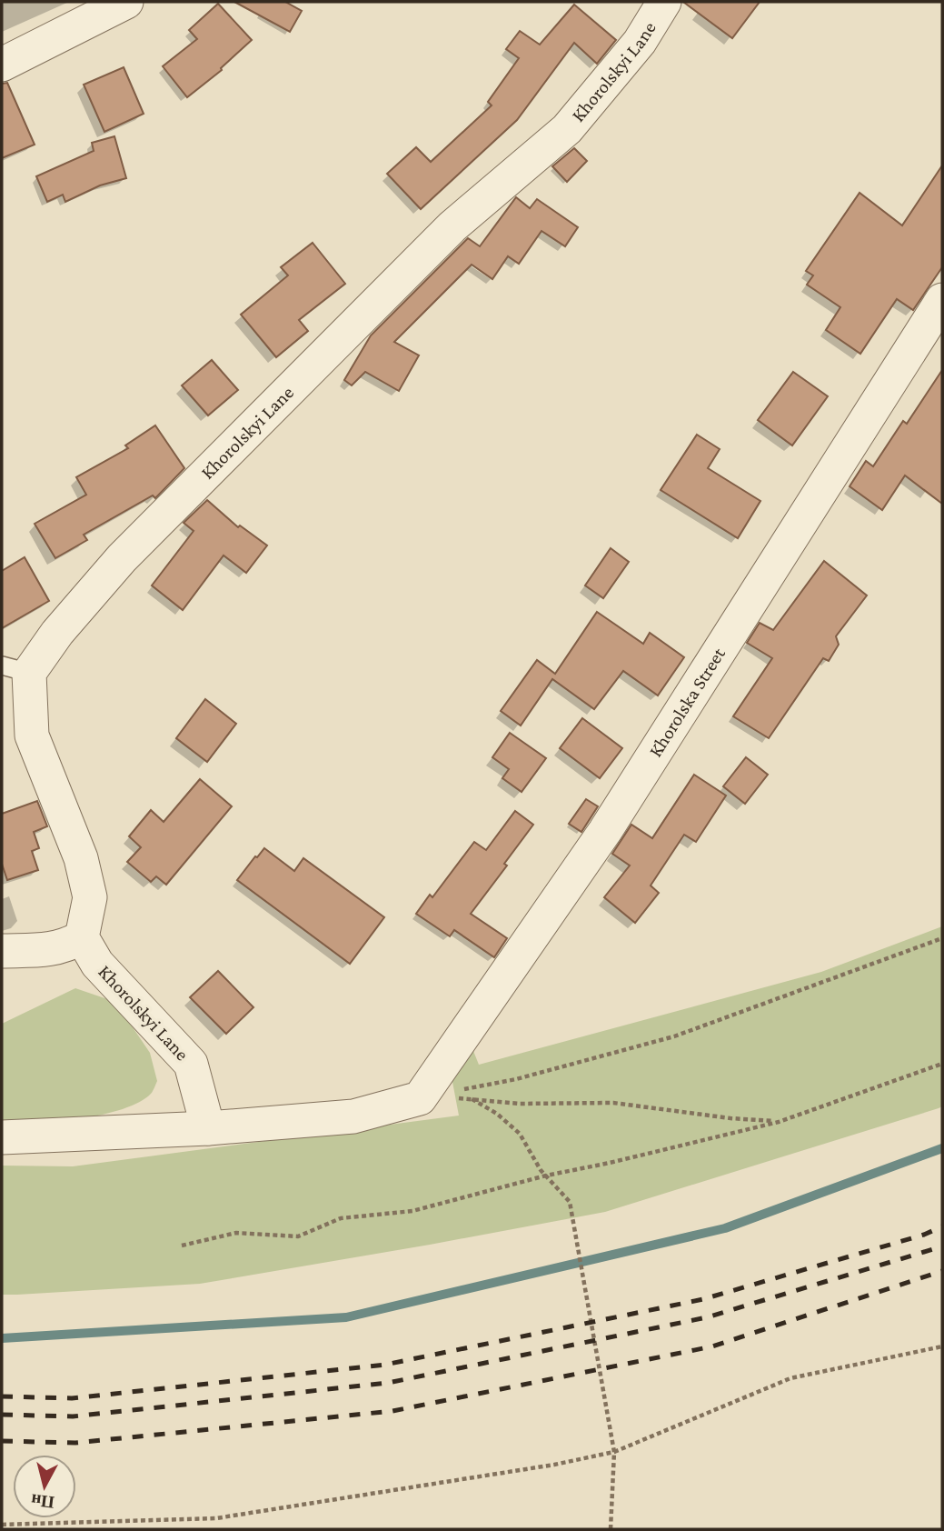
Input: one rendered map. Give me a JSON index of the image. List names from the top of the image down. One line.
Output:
{"streets":{"street":["Khorolskyi Lane","Khorolska Street"]},"north":"bottom"}
